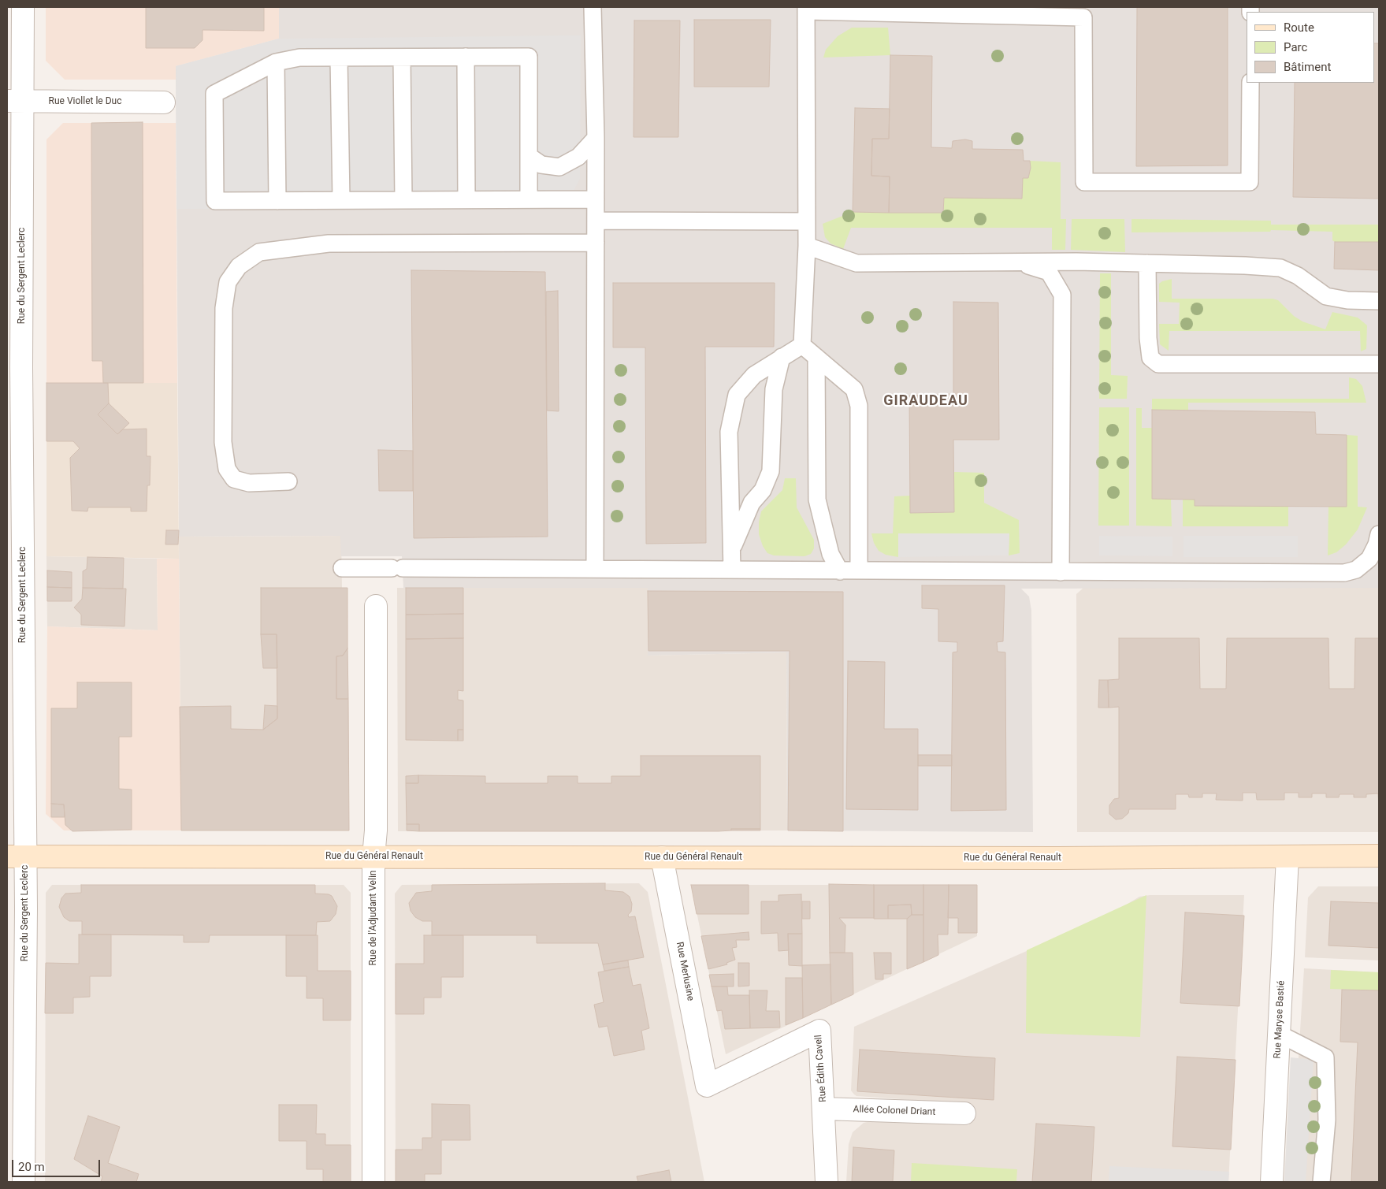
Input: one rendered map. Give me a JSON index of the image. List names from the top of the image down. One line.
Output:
{"streets":{"street":["Rue Viollet le Duc","Rue du Sergent Leclerc","Rue du Général Renault","Rue de l'Adjudant Velin","Rue Merlusine","Rue Maryse Bastié","Rue Édith Cavell","Allée Colonel Driant"]},"crossings":[["Rue Viollet le Duc","Rue du Sergent Leclerc"],["Rue du Sergent Leclerc","Rue du Général Renault"],["Rue du Général Renault","Rue de l'Adjudant Velin"],["Rue du Général Renault","Rue Merlusine"],["Rue du Général Renault","Rue Maryse Bastié"],["Rue Merlusine","Rue Édith Cavell"],["Rue Édith Cavell","Allée Colonel Driant"]],"districts":["GIRAUDEAU"],"legend":["Route","Parc","Bâtiment"],"scale_bar":"20 m"}
